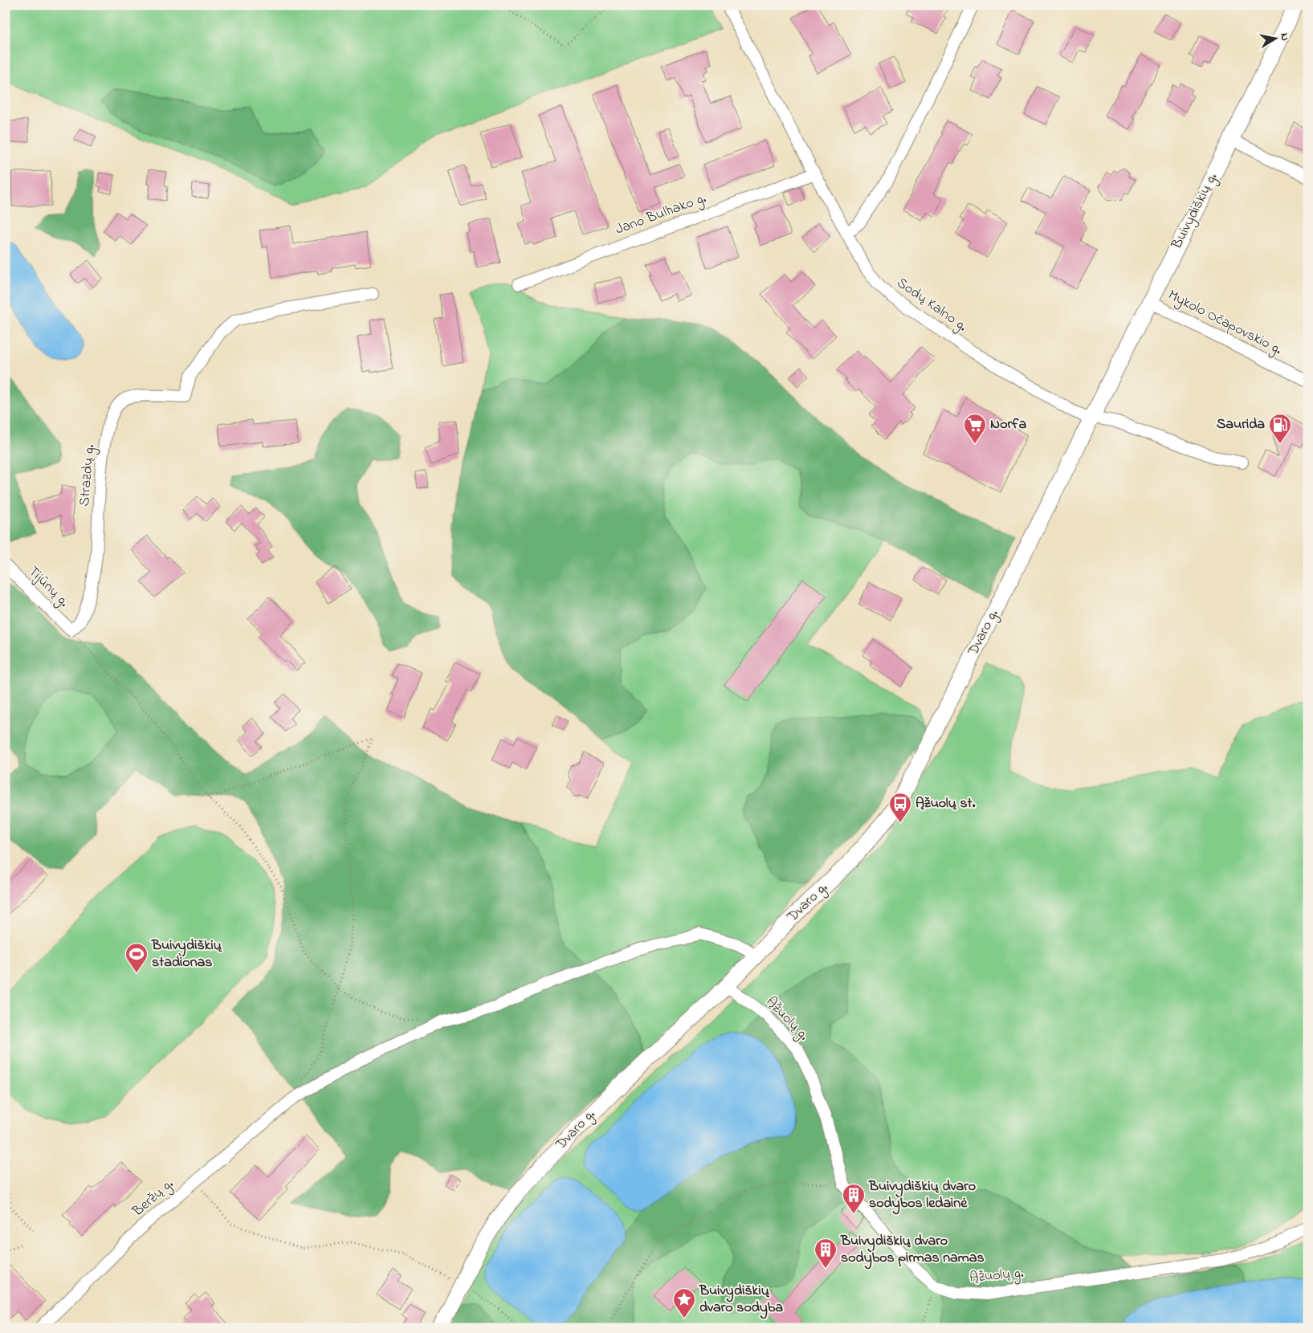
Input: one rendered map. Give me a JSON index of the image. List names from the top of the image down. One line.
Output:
{"streets":{"main road":["Buivydiškių g.","Dvaro g."],"street":["Jano Bulhako g.","Sodų Kalno g.","Mykolo Očapovskio g.","Strazdų g.","Tijūnų g.","Ąžuolų g.","Beržų g."]},"crossings":[["Buivydiškių g.","Sodų Kalno g."],["Buivydiškių g.","Mykolo Očapovskio g."],["Buivydiškių g.","Dvaro g."],["Jano Bulhako g.","Sodų Kalno g."],["Sodų Kalno g.","Dvaro g."],["Strazdų g.","Tijūnų g."],["Dvaro g.","Ąžuolų g."],["Dvaro g.","Beržų g."]],"places":{"supermarket":["Norfa"],"fuel station":["Saurida"],"bus stop":["Ąžuolų st."],"sports":["Buivydiškių stadionas"],"building":["Buivydiškių dvaro sodybos ledainė","Buivydiškių dvaro sodybos pirmas namas"],"place":["Buivydiškių dvaro sodyba"]},"north":"right"}
